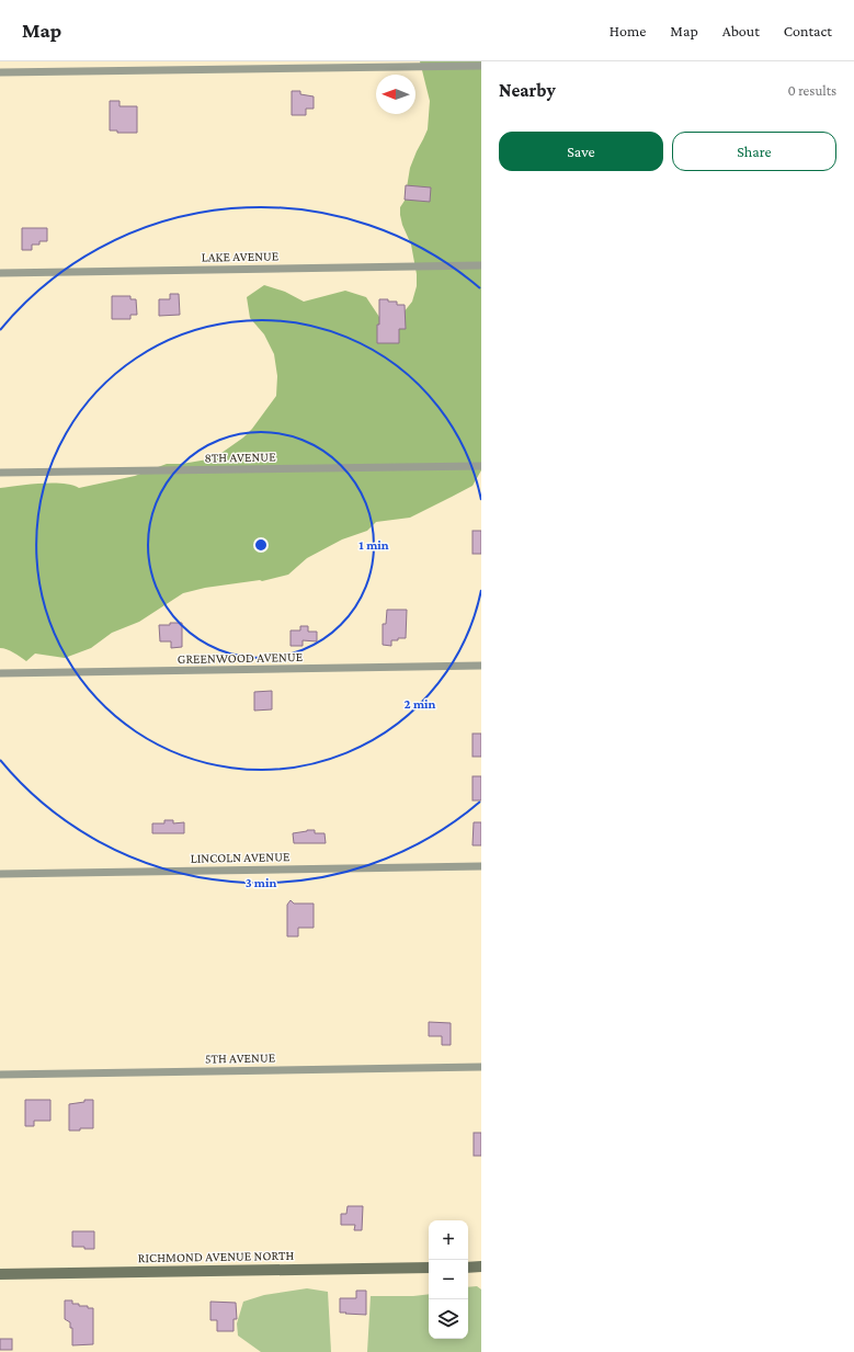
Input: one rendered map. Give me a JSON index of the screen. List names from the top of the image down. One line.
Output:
{"streets":{"street":["LAKE AVENUE","8TH AVENUE","GREENWOOD AVENUE","LINCOLN AVENUE","5TH AVENUE","RICHMOND AVENUE NORTH"]},"north":"left","page":{"header":"Map","nav":["Home","Map","About","Contact"],"heading":["Nearby","0 results"],"buttons":["Save","Share"],"map_buttons":["+","−"]},"rings":["1 min","2 min","3 min"]}
